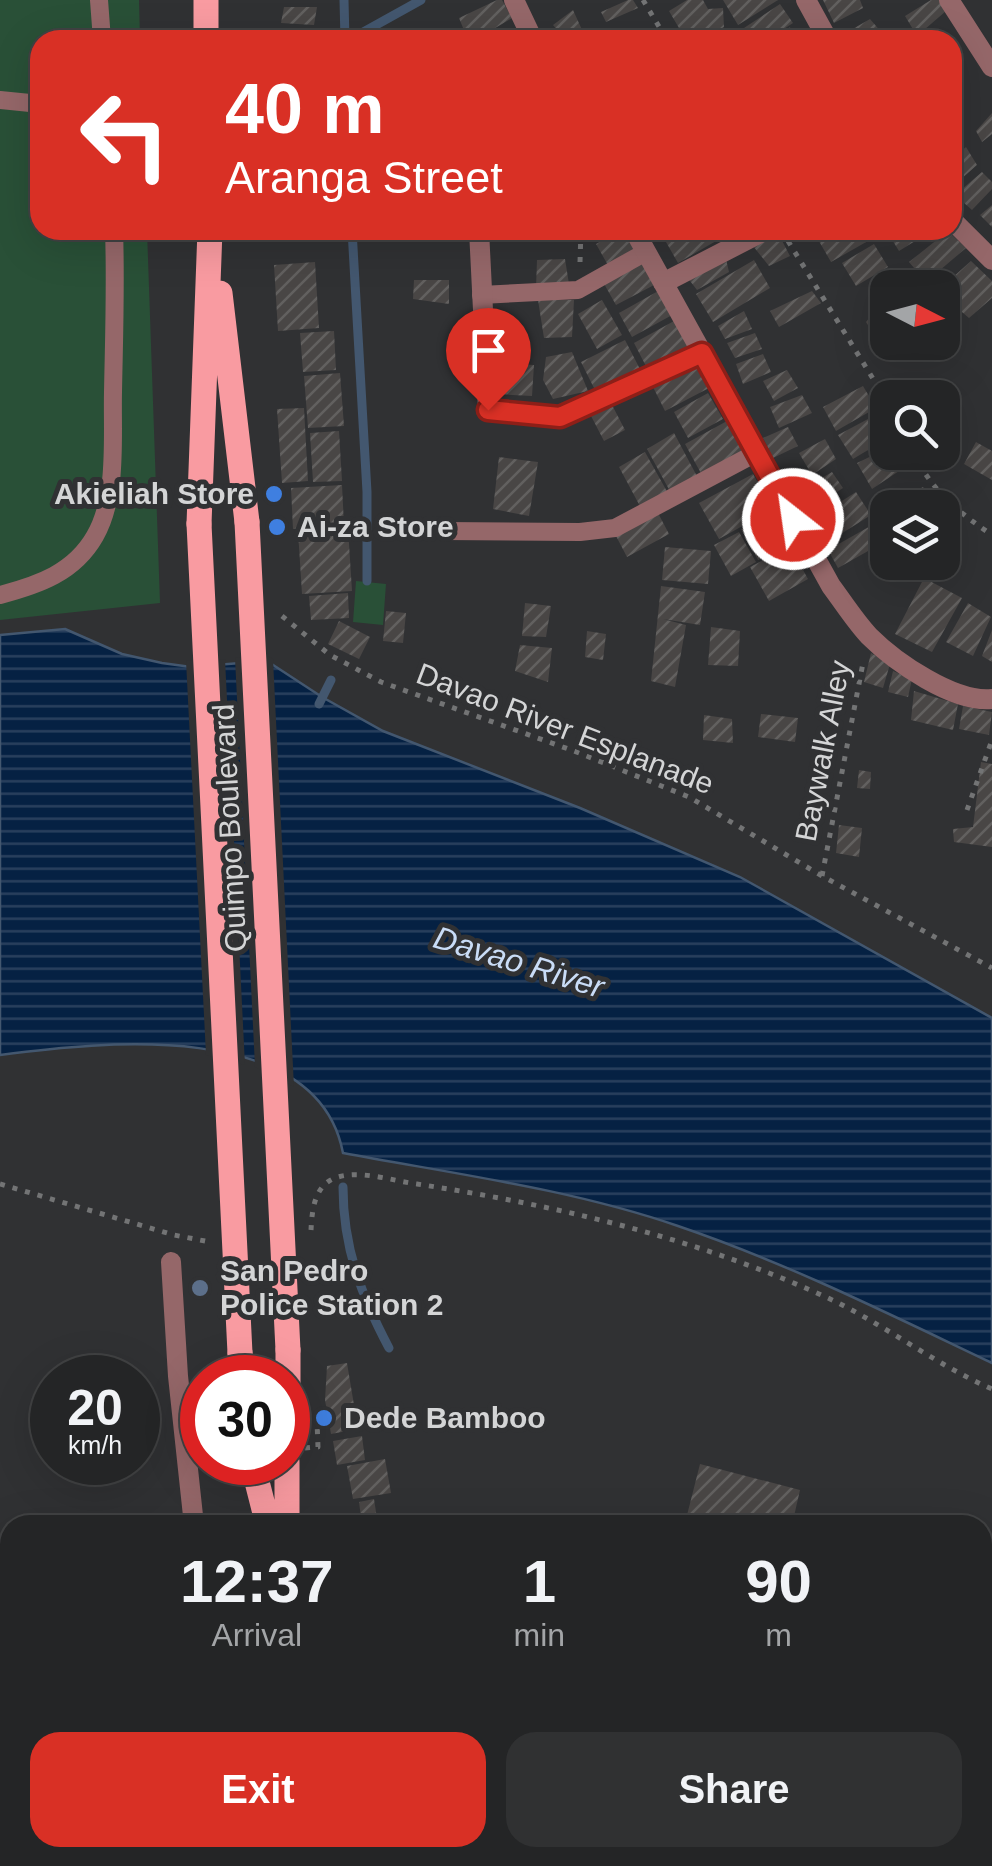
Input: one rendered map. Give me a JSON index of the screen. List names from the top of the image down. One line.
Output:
{"streets":{"main road":["Quimpo Boulevard"],"path":["Davao River Esplanade","Baywalk Alley"]},"crossings":[["Davao River Esplanade","Baywalk Alley"]],"water":["Davao River"],"places":["Akieliah Store","Ai-za Store","San Pedro Police Station 2","Dede Bamboo"],"north":"right","page":{"turn":["40 m","Aranga Street"],"speed":"20 km/h","limit":"30","eta":["12:37","Arrival","1","min","90","m"],"buttons":["Exit","Share"]}}
